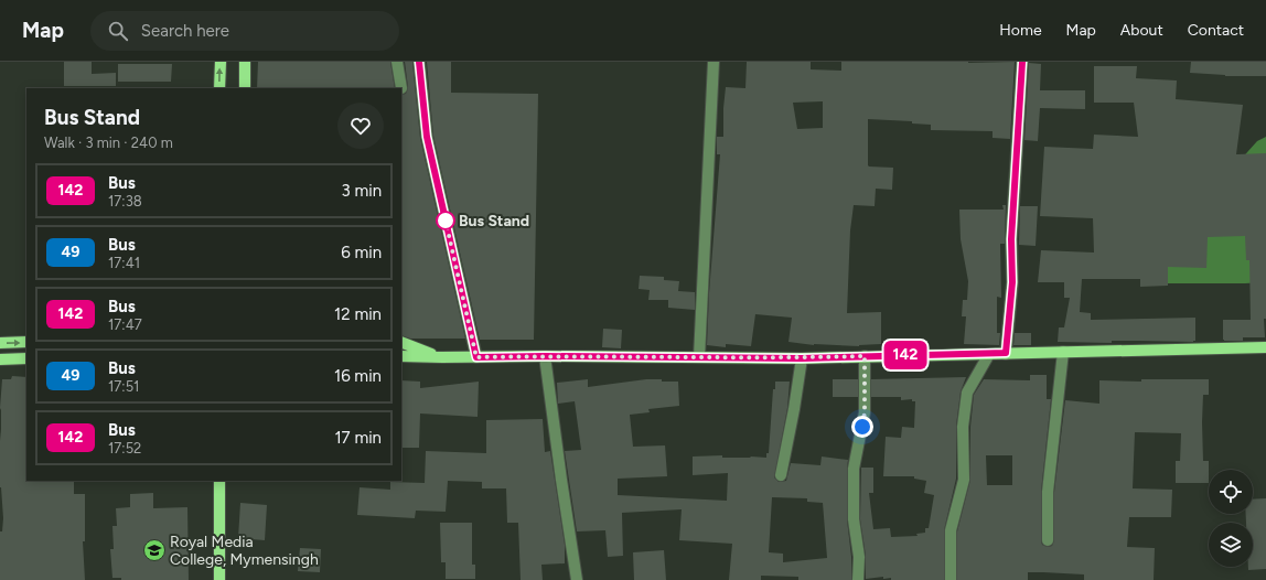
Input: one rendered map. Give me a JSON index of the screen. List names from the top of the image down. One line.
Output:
{"places":{"other":["Bus Stand"],"school or university":["Royal Media College, Mymensingh"]},"lines":["bus line 142"],"page":{"header":"Map","search":"Search here","nav":["Home","Map","About","Contact"],"on_map":"142","heading":["Bus Stand","Walk · 3 min · 240 m"],"list":[{"mark":"142","name":"Bus","note":"17:38","value":"3 min"},{"mark":"49","name":"Bus","note":"17:41","value":"6 min"},{"mark":"142","name":"Bus","note":"17:47","value":"12 min"},{"mark":"49","name":"Bus","note":"17:51","value":"16 min"},{"mark":"142","name":"Bus","note":"17:52","value":"17 min"}]}}
